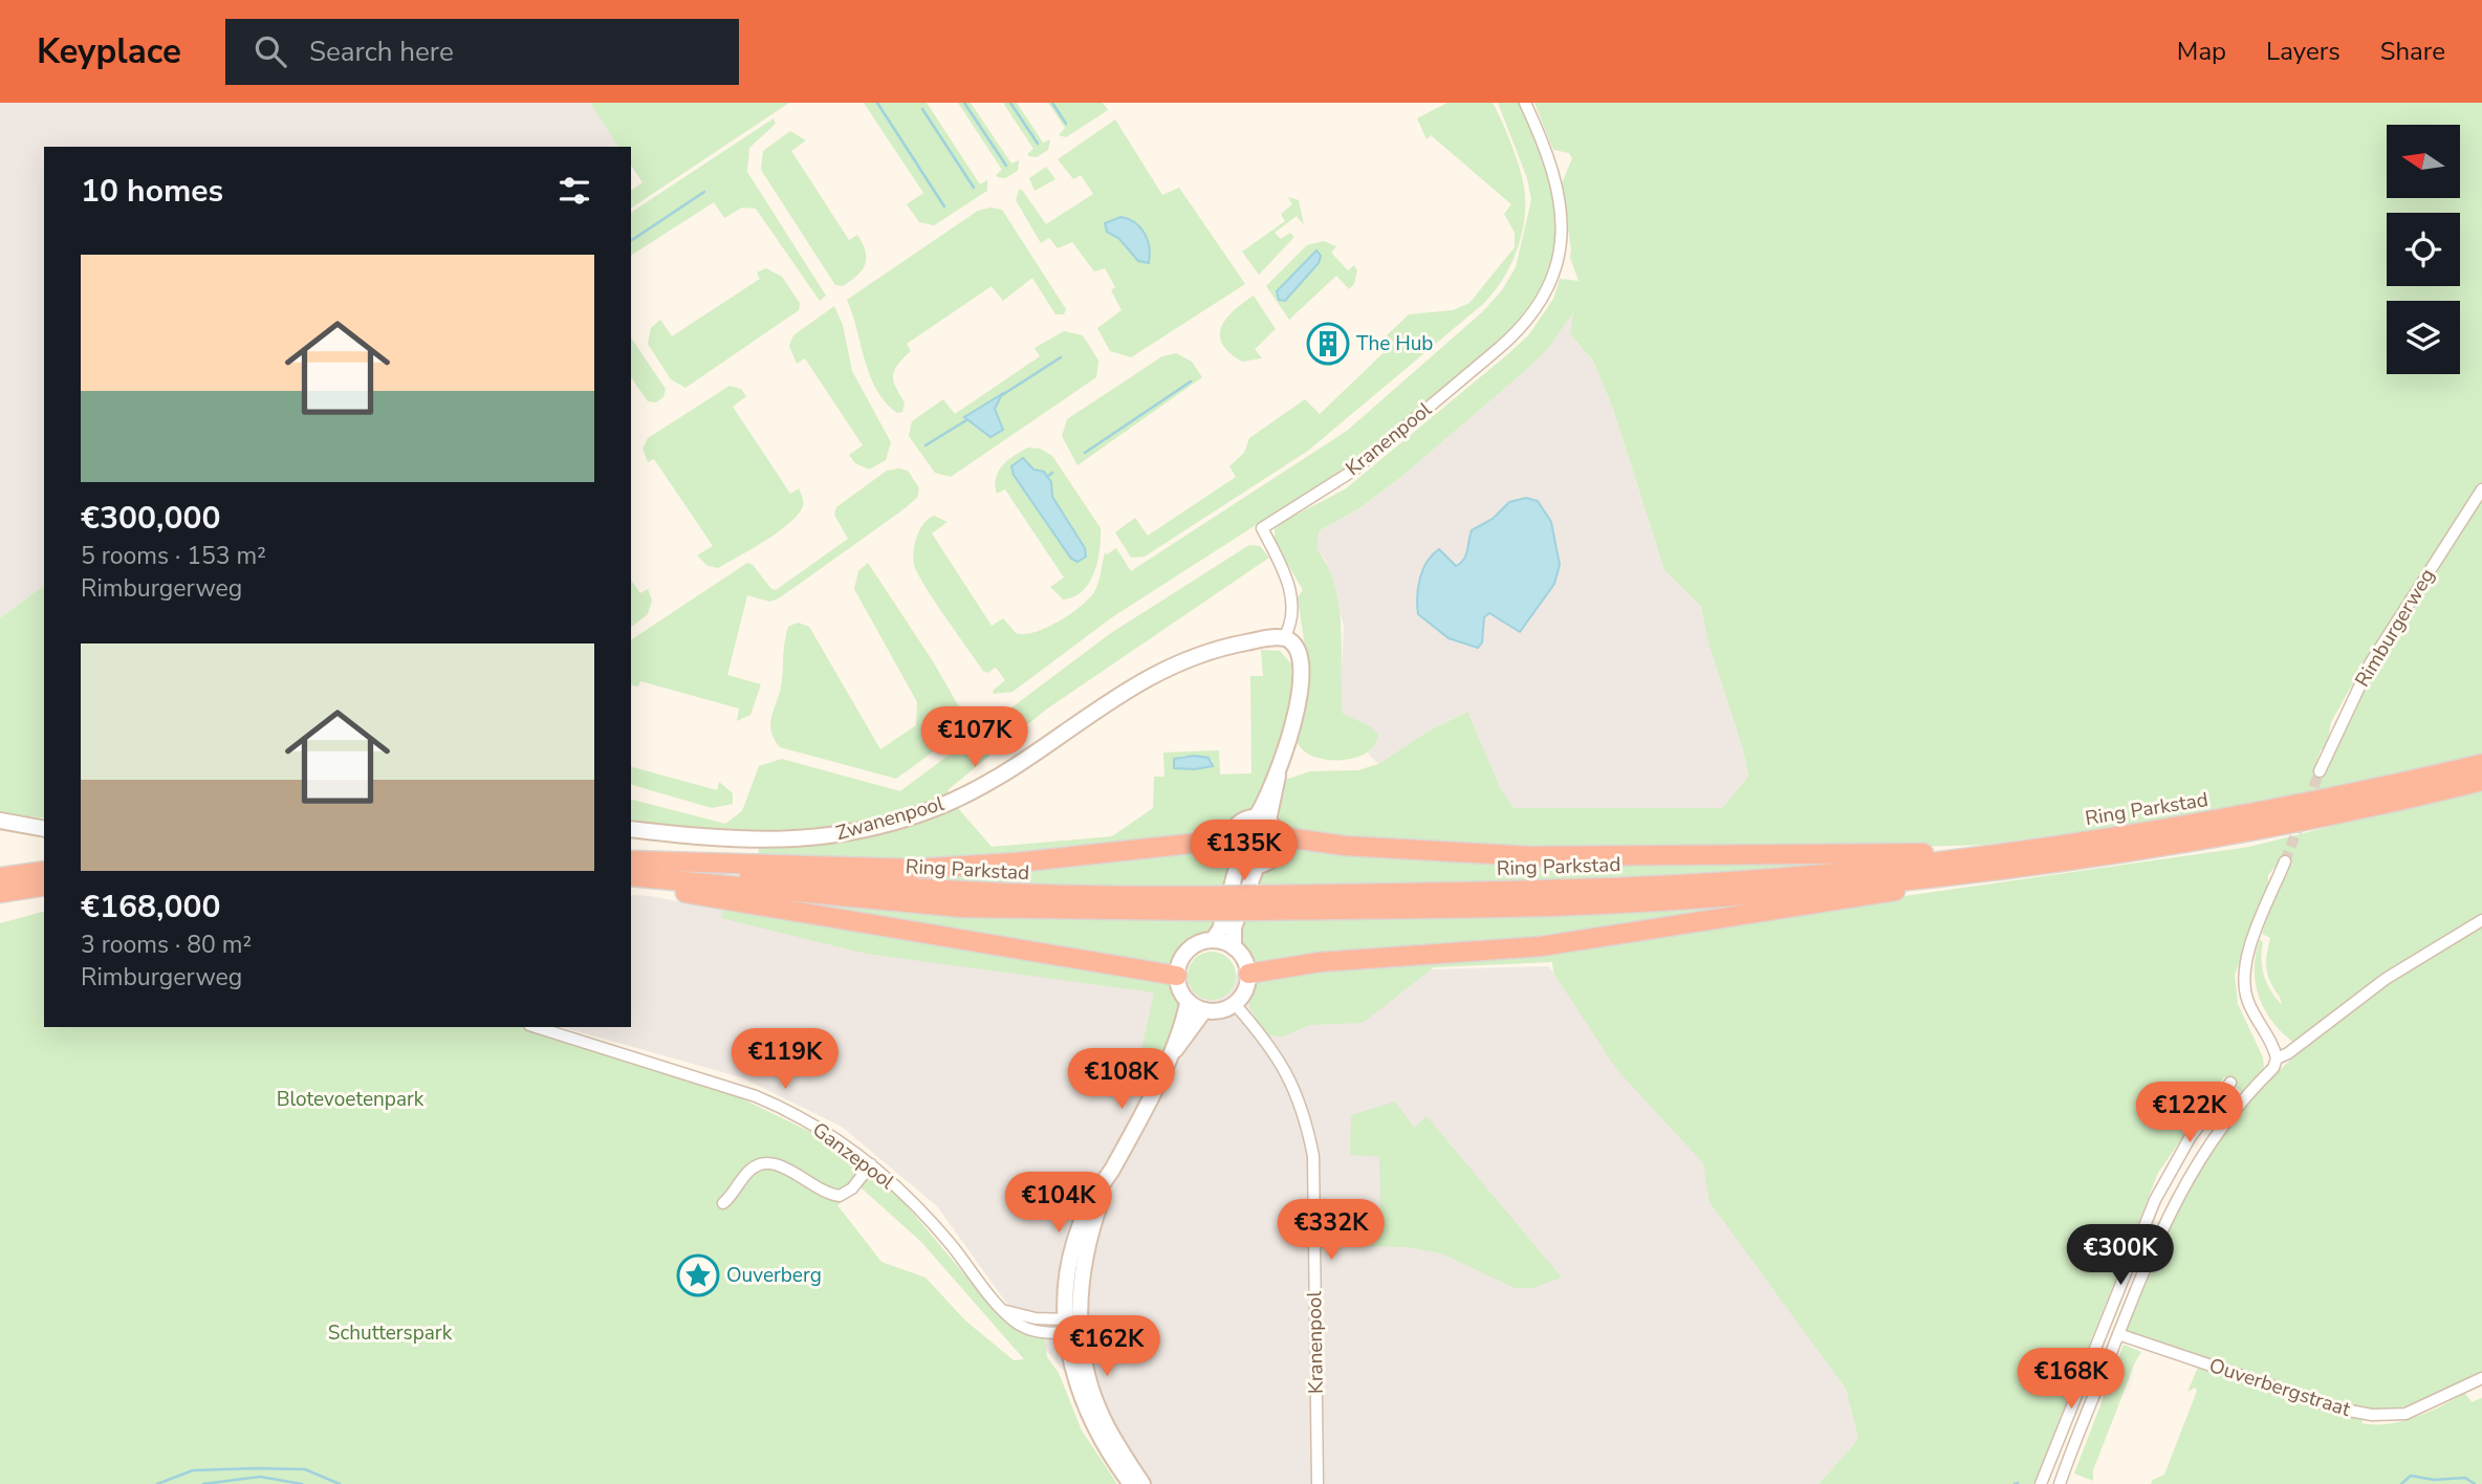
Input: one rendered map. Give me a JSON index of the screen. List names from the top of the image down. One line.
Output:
{"streets":{"highway":["Ring Parkstad"],"main road":["Zwanenpool"],"street":["Kranenpool","Rimburgerweg","Ganzepool","Ouverbergstraat"]},"crossings":[["Kranenpool","Zwanenpool"]],"parks":["Blotevoetenpark","Schutterspark"],"places":{"building":["The Hub"],"place":["Ouverberg"]},"north":"left","page":{"header":"Keyplace","search":"Search here","nav":["Map","Layers","Share"],"heading":"10 homes","list":[{"name":"€300,000","note":"5 rooms · 153 m² · Rimburgerweg"},{"name":"€168,000","note":"3 rooms · 80 m² · Rimburgerweg"}],"price":["€107K","€135K","€119K","€108K","€122K","€104K","€332K","€300K","€162K","€168K"]}}
